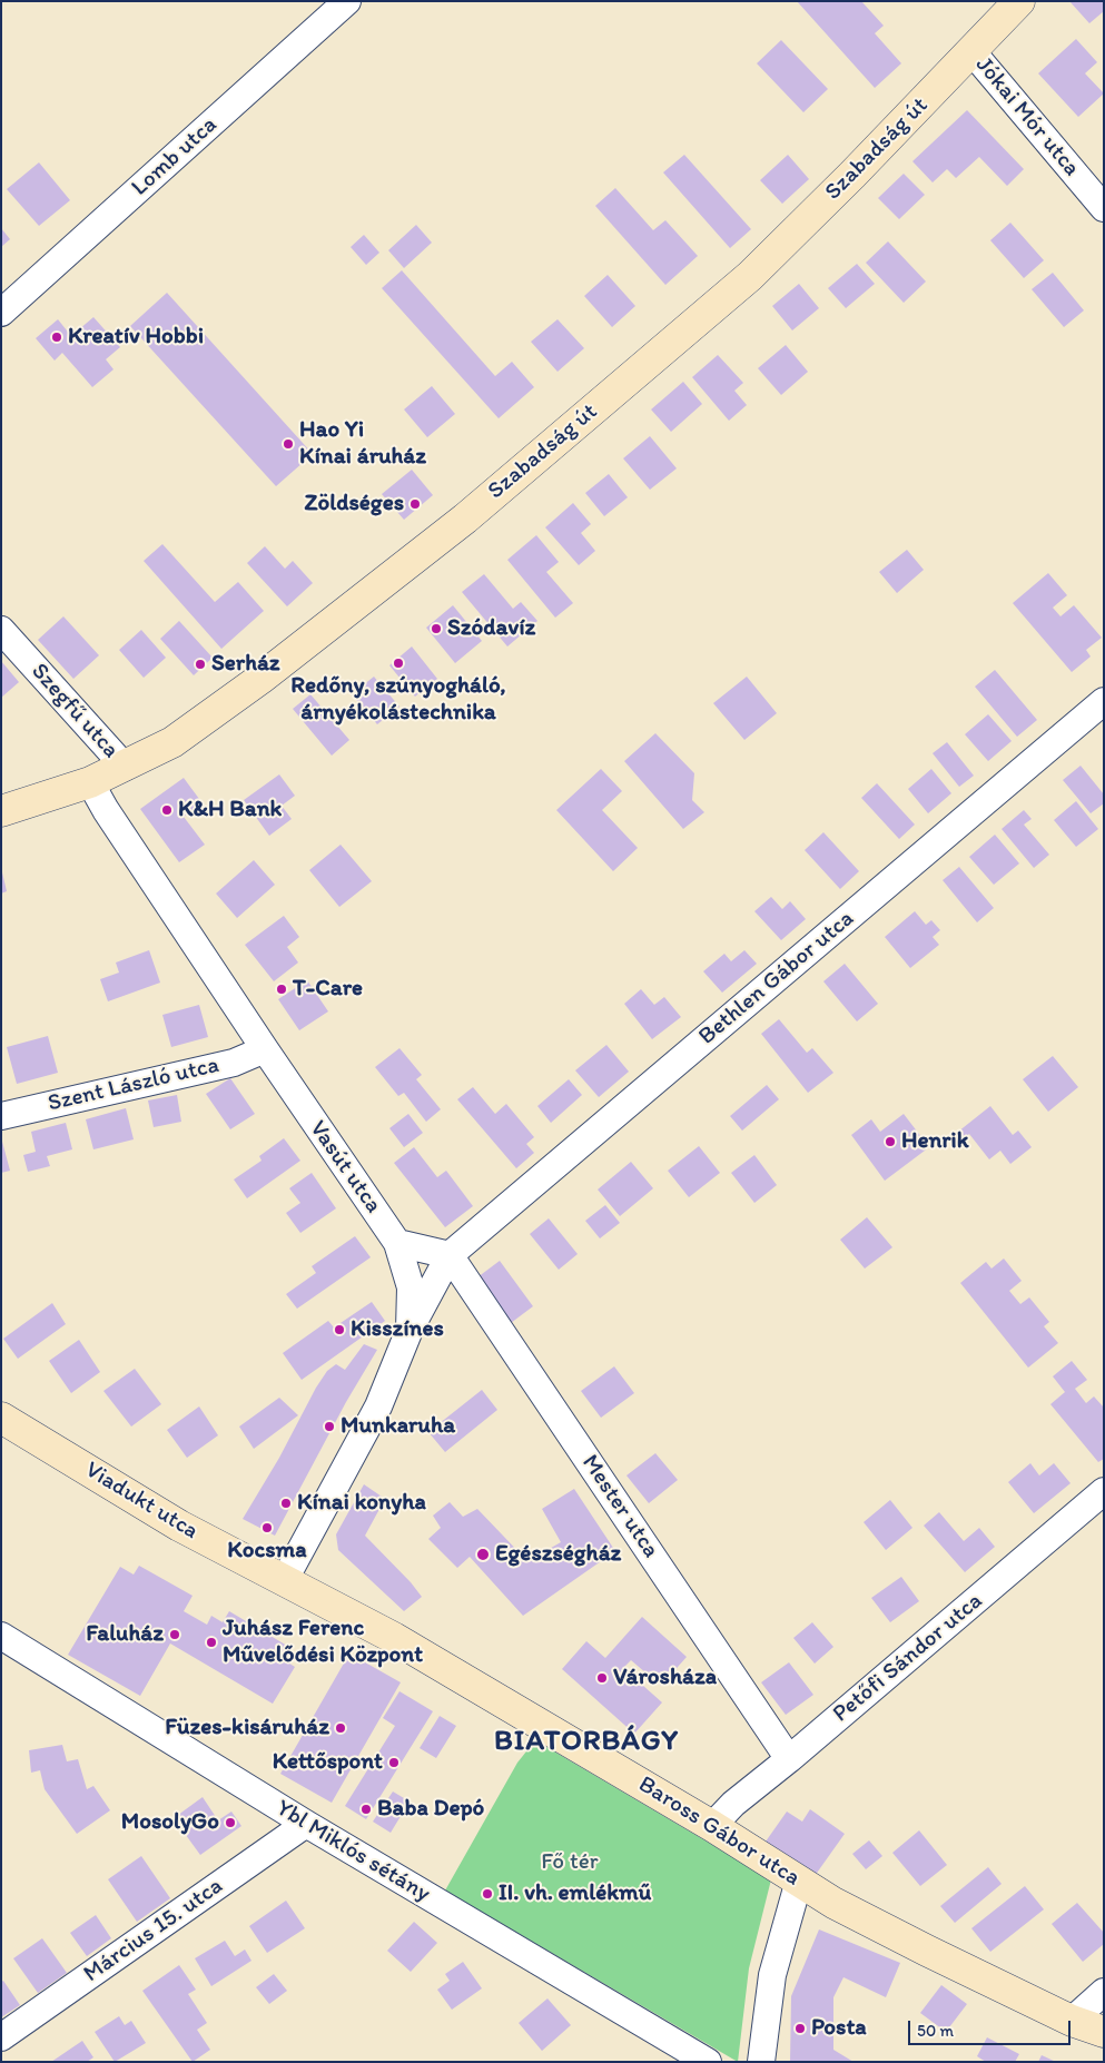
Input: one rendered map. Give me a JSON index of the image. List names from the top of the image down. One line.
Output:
{"streets":{"main road":["Szabadság út","Viadukt utca","Baross Gábor utca"],"street":["Jókai Mór utca","Lomb utca","Szegfű utca","Bethlen Gábor utca","Szent László utca","Vasút utca","Mester utca","Petőfi Sándor utca","Ybl Miklós sétány","Március 15. utca"]},"crossings":[["Jókai Mór utca","Szabadság út"],["Szabadság út","Szegfű utca"],["Szabadság út","Vasút utca"],["Bethlen Gábor utca","Vasút utca"],["Bethlen Gábor utca","Mester utca"],["Szent László utca","Vasút utca"],["Vasút utca","Viadukt utca"],["Vasút utca","Baross Gábor utca"],["Viadukt utca","Baross Gábor utca"],["Mester utca","Petőfi Sándor utca"],["Petőfi Sándor utca","Baross Gábor utca"],["Ybl Miklós sétány","Március 15. utca"]],"districts":["BIATORBÁGY"],"parks":["Fő tér"],"places":["Kreatív Hobbi","Hao Yi Kínai áruház","Zöldséges","Szódavíz","Redőny, szúnyogháló, árnyékolástechnika","Serház","K&H Bank","T-Care","Henrik","Kisszínes","Munkaruha","Kínai konyha","Kocsma","Egészségház","Faluház","Juhász Ferenc Művelődési Központ","Városháza","Füzes-kisáruház","Kettőspont","Baba Depó","MosolyGo","II. vh. emlékmű","Posta"],"scale_bar":"50 m"}
